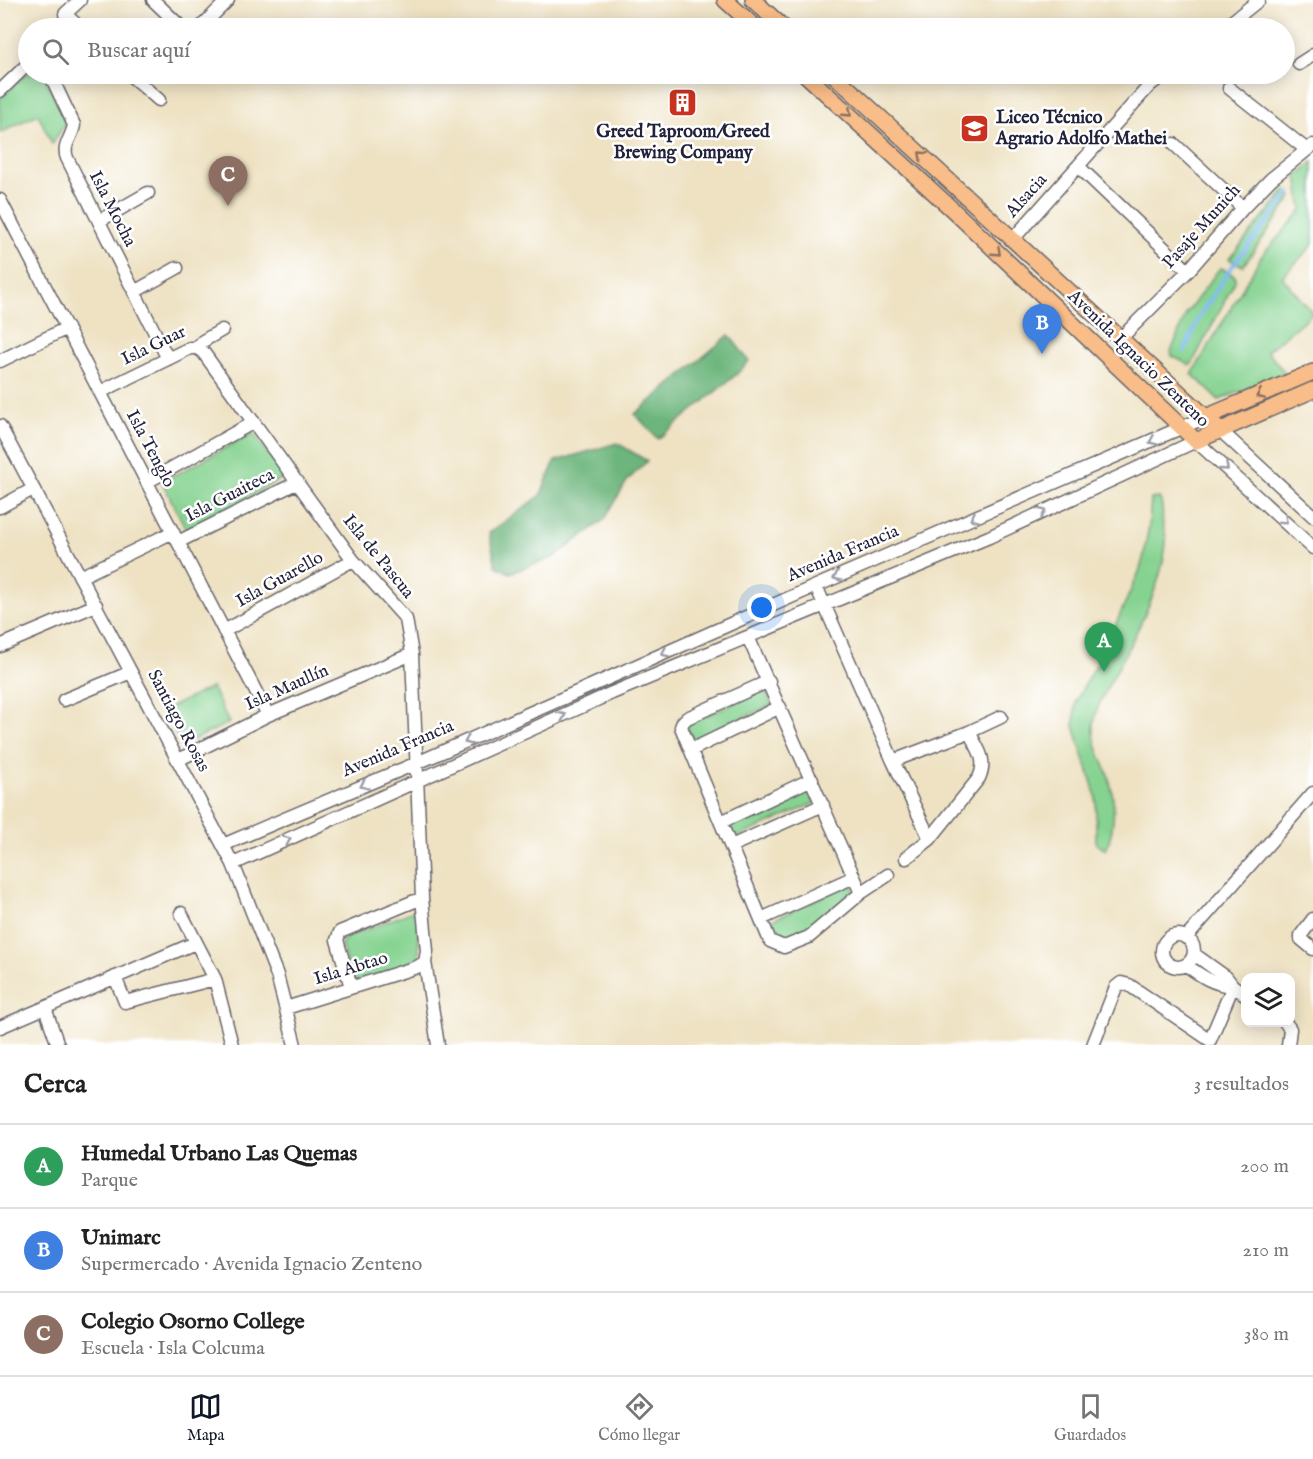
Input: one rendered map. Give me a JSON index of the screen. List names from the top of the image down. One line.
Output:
{"streets":{"main road":["Avenida Ignacio Zenteno","Avenida Francia"],"street":["Alsacia","Isla Mocha","Pasaje Munich","Isla Guar","Isla Tenglo","Isla Guaiteca","Isla de Pascua","Isla Guarello","Isla Maullín","Santiago Rosas","Isla Abtao"]},"crossings":[["Alsacia","Avenida Ignacio Zenteno"],["Isla Mocha","Isla Guar"],["Pasaje Munich","Avenida Ignacio Zenteno"],["Isla Guar","Isla Tenglo"],["Isla Guar","Isla de Pascua"],["Avenida Ignacio Zenteno","Avenida Francia"],["Isla Tenglo","Isla Guaiteca"],["Isla Tenglo","Isla Guarello"],["Isla Tenglo","Isla Maullín"],["Isla Guaiteca","Isla de Pascua"],["Isla Guaiteca","Santiago Rosas"],["Avenida Francia","Isla de Pascua"],["Avenida Francia","Santiago Rosas"],["Isla de Pascua","Isla Guarello"],["Isla de Pascua","Isla Maullín"],["Isla de Pascua","Isla Abtao"],["Isla Maullín","Santiago Rosas"],["Santiago Rosas","Isla Abtao"]],"places":{"building":["Greed Taproom/Greed Brewing Company"],"school or university":["Liceo Técnico Agrario Adolfo Mathei"]},"page":{"search":"Buscar aquí","pins":["C","B","A"],"heading":["Cerca","3 resultados"],"list":[{"mark":"A","name":"Humedal Urbano Las Quemas","note":"Parque","value":"200 m"},{"mark":"B","name":"Unimarc","note":"Supermercado · Avenida Ignacio Zenteno","value":"210 m"},{"mark":"C","name":"Colegio Osorno College","note":"Escuela · Isla Colcuma","value":"380 m"}],"nav":["Mapa","Cómo llegar","Guardados"]}}
